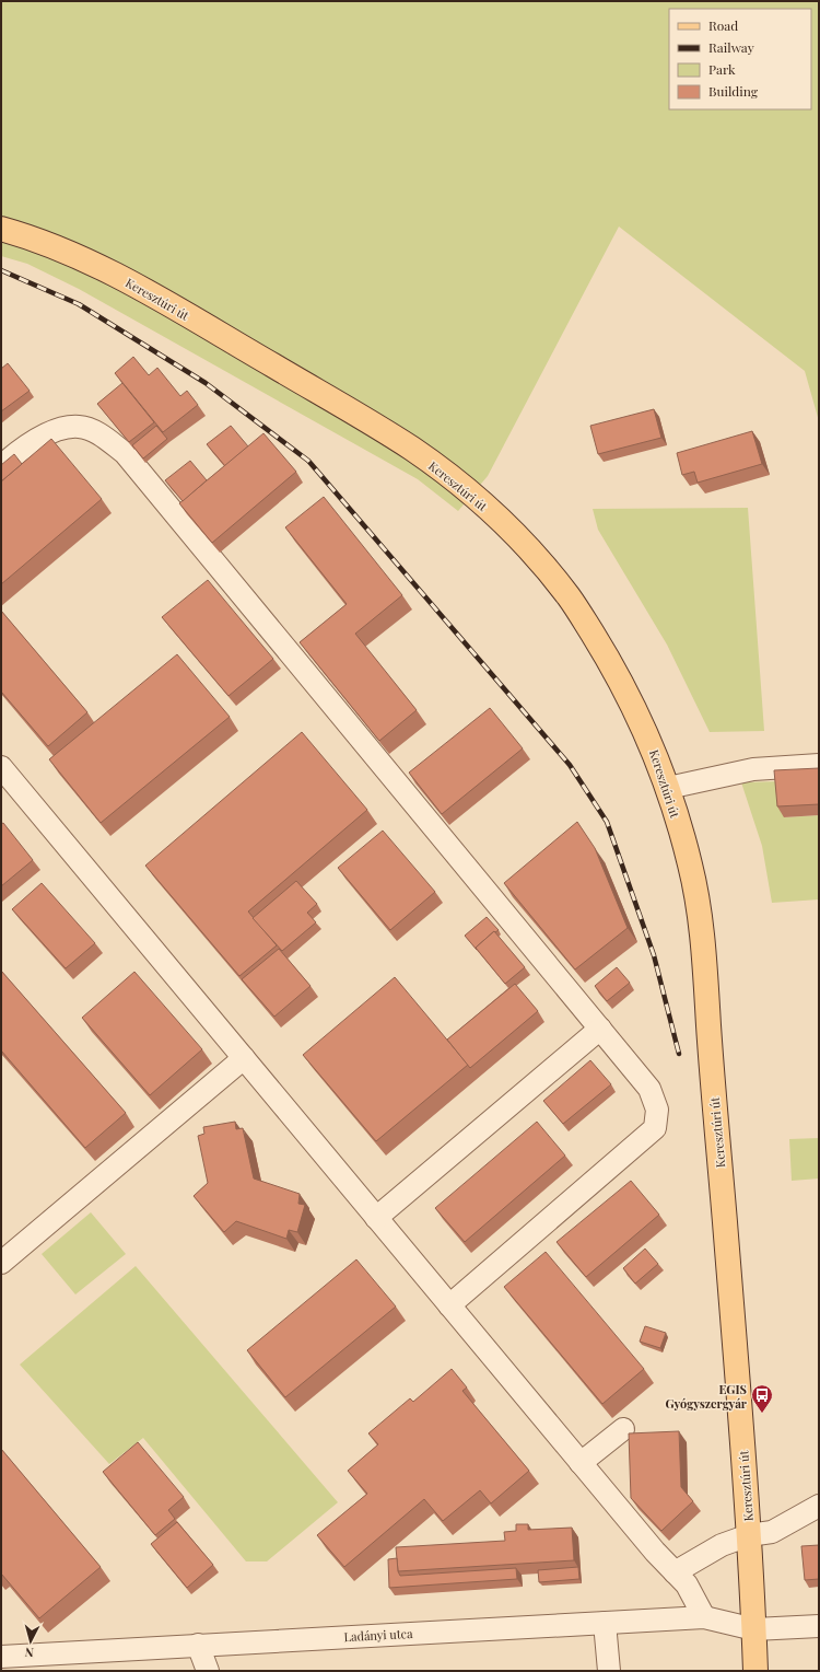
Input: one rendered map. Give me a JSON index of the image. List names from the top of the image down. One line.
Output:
{"streets":{"main road":["Keresztúri út"],"street":["Ladányi utca"]},"crossings":[["Keresztúri út","Ladányi utca"]],"places":{"bus stop":["EGIS Gyógyszergyár"]},"legend":["Road","Railway","Park","Building"],"north":"bottom"}
